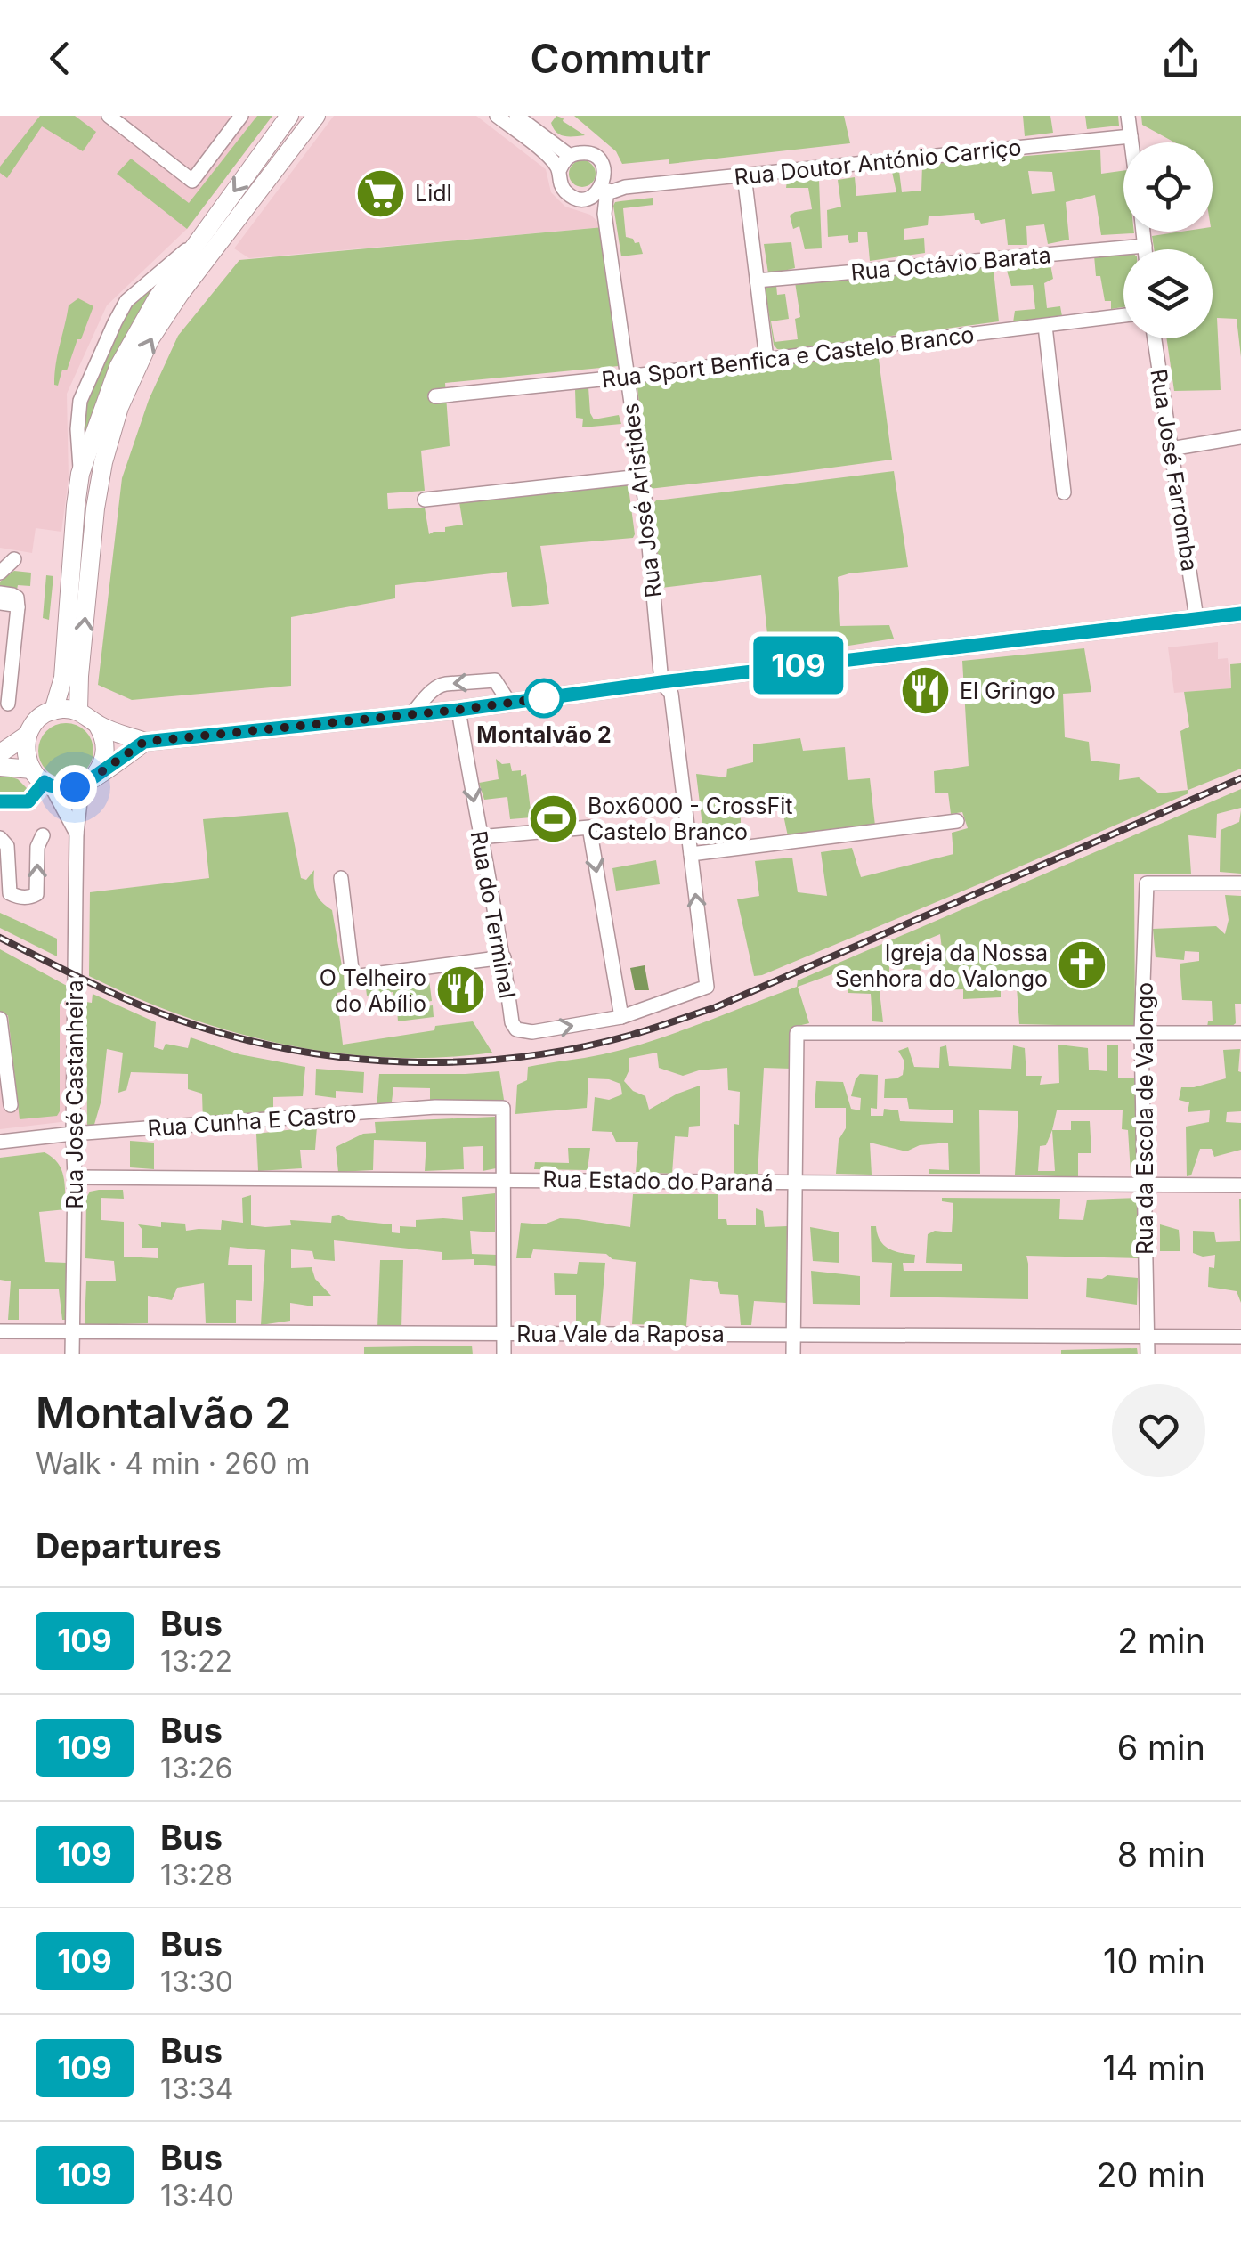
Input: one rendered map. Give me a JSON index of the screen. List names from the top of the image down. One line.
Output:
{"streets":{"street":["Rua Doutor António Carriço","Rua Octávio Barata","Rua Sport Benfica e Castelo Branco","Rua José Farromba","Rua José Aristides","Rua do Terminal","Rua José Castanheira","Rua da Escola de Valongo","Rua Cunha E Castro","Rua Estado do Paraná","Rua Vale da Raposa"]},"crossings":[["Rua Doutor António Carriço","Rua José Aristides"],["Rua Sport Benfica e Castelo Branco","Rua José Aristides"],["Rua José Aristides","Rua do Terminal"],["Rua José Castanheira","Rua Cunha E Castro"],["Rua José Castanheira","Rua Estado do Paraná"],["Rua José Castanheira","Rua Vale da Raposa"],["Rua da Escola de Valongo","Rua Estado do Paraná"],["Rua da Escola de Valongo","Rua Vale da Raposa"],["Rua Cunha E Castro","Rua Estado do Paraná"]],"places":{"supermarket":["Lidl"],"restaurant":["El Gringo","O Telheiro do Abílio"],"other":["Montalvão 2"],"sports":["Box6000 - CrossFit Castelo Branco"],"church":["Igreja da Nossa Senhora do Valongo"]},"lines":["bus line 109"],"page":{"header":"Commutr","on_map":"109","heading":[["Montalvão 2","Walk · 4 min · 260 m"],"Departures"],"list":[{"mark":"109","name":"Bus","note":"13:22","value":"2 min"},{"mark":"109","name":"Bus","note":"13:26","value":"6 min"},{"mark":"109","name":"Bus","note":"13:28","value":"8 min"},{"mark":"109","name":"Bus","note":"13:30","value":"10 min"},{"mark":"109","name":"Bus","note":"13:34","value":"14 min"},{"mark":"109","name":"Bus","note":"13:40","value":"20 min"}]}}
